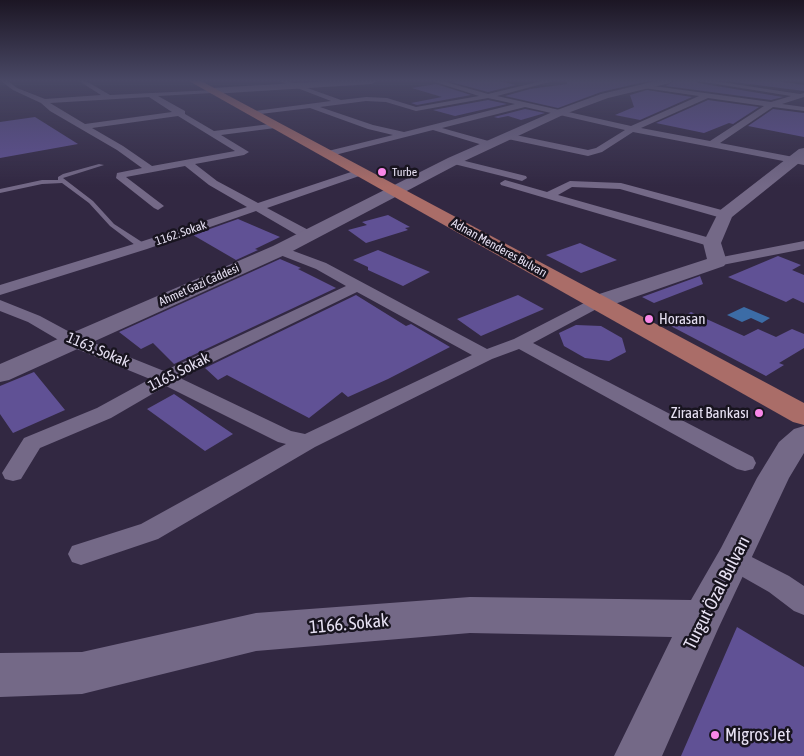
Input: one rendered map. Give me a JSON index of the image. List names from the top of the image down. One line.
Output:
{"streets":{"main road":["Adnan Menderes Bulvarı"],"street":["1162. Sokak","Ahmet Gazi Caddesi","1163. Sokak","1165. Sokak","Turgut Özal Bulvarı","1166. Sokak"]},"crossings":[["1162. Sokak","Adnan Menderes Bulvarı"],["Adnan Menderes Bulvarı","Ahmet Gazi Caddesi"],["Ahmet Gazi Caddesi","1163. Sokak"],["1163. Sokak","1165. Sokak"],["Turgut Özal Bulvarı","1166. Sokak"]],"places":["Turbe","Horasan","Ziraat Bankası","Migros Jet"]}
